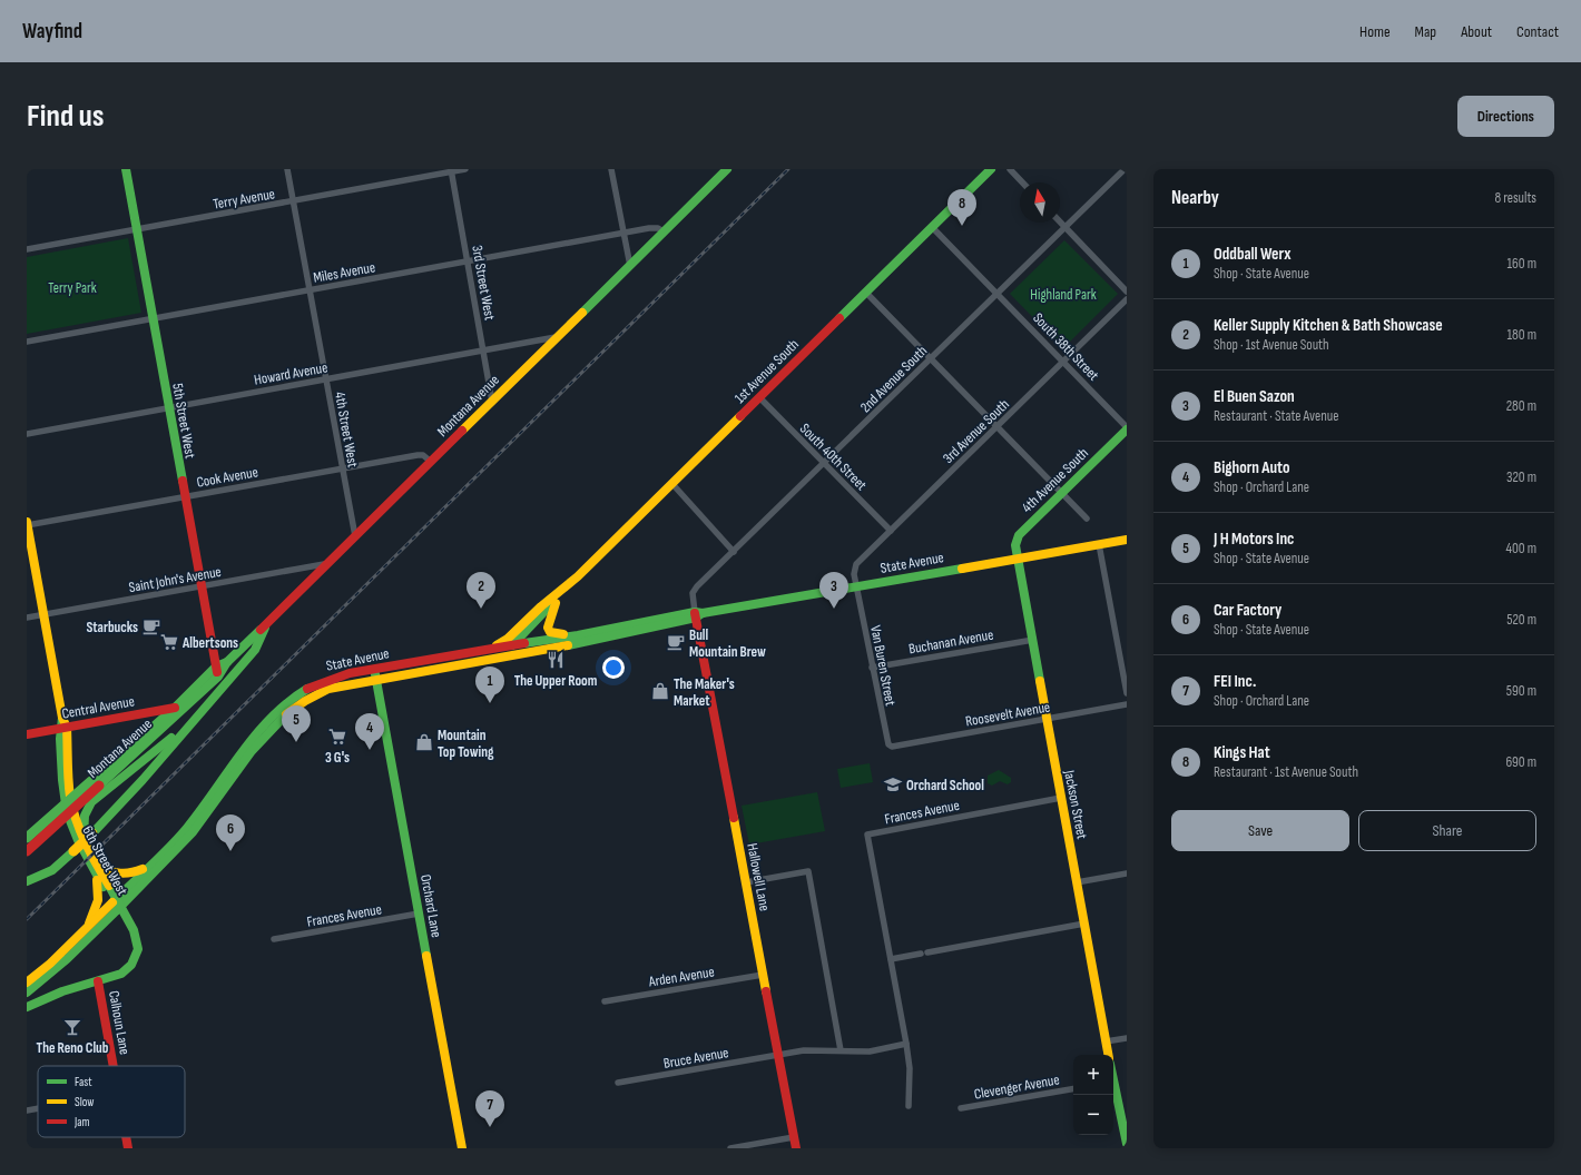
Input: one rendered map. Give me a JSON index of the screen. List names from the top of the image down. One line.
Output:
{"streets":{"main road":["1st Avenue South","Montana Avenue","5th Street West","4th Avenue South","State Avenue","Central Avenue","Jackson Street","6th Street West","Hallowell Lane","Orchard Lane","Calhoun Lane"],"street":["Terry Avenue","Miles Avenue","3rd Street West","South 38th Street","Howard Avenue","2nd Avenue South","4th Street West","3rd Avenue South","South 40th Street","Cook Avenue","Saint John's Avenue","Buchanan Avenue","Van Buren Street","Roosevelt Avenue","Frances Avenue","Arden Avenue","Bruce Avenue","Clevenger Avenue"]},"crossings":[["Terry Avenue","3rd Street West"],["Terry Avenue","5th Street West"],["Terry Avenue","4th Street West"],["Miles Avenue","3rd Street West"],["Miles Avenue","Montana Avenue"],["Miles Avenue","5th Street West"],["Miles Avenue","4th Street West"],["3rd Street West","Howard Avenue"],["3rd Street West","Montana Avenue"],["South 38th Street","1st Avenue South"],["South 38th Street","2nd Avenue South"],["South 38th Street","3rd Avenue South"],["South 38th Street","4th Avenue South"],["1st Avenue South","South 40th Street"],["1st Avenue South","State Avenue"],["Howard Avenue","Montana Avenue"],["Howard Avenue","5th Street West"],["Howard Avenue","4th Street West"],["2nd Avenue South","South 40th Street"],["2nd Avenue South","State Avenue"],["2nd Avenue South","Hallowell Lane"],["Montana Avenue","5th Street West"],["Montana Avenue","4th Street West"],["Montana Avenue","Cook Avenue"],["Montana Avenue","Saint John's Avenue"],["Montana Avenue","Central Avenue"],["5th Street West","Cook Avenue"],["5th Street West","Saint John's Avenue"],["4th Street West","Cook Avenue"],["3rd Avenue South","South 40th Street"],["3rd Avenue South","State Avenue"],["3rd Avenue South","Van Buren Street"],["Cook Avenue","6th Street West"],["4th Avenue South","State Avenue"],["4th Avenue South","Jackson Street"],["State Avenue","Van Buren Street"],["State Avenue","Jackson Street"],["State Avenue","6th Street West"],["State Avenue","Hallowell Lane"],["State Avenue","Orchard Lane"],["Saint John's Avenue","6th Street West"],["Buchanan Avenue","Van Buren Street"],["Buchanan Avenue","Jackson Street"],["Van Buren Street","Roosevelt Avenue"],["Central Avenue","6th Street West"],["Roosevelt Avenue","Jackson Street"],["Jackson Street","Frances Avenue"],["Frances Avenue","Orchard Lane"],["Hallowell Lane","Arden Avenue"],["Hallowell Lane","Bruce Avenue"]],"parks":["Terry Park","Highland Park"],"places":{"cafe":["Starbucks","Bull Mountain Brew"],"supermarket":["Albertsons","3 G's"],"restaurant":["The Upper Room"],"shop":["The Maker's Market","Mountain Top Towing"],"school or university":["Orchard School"],"bar":["The Reno Club"]},"legend":["Fast","Slow","Jam"],"north":"top","page":{"header":"Wayfind","nav":["Home","Map","About","Contact"],"buttons":["Directions",["Save","Share"]],"title":"Find us","heading":["Nearby","8 results"],"pins":["8","2","3","1","5","4","6","7"],"list":[{"mark":"1","name":"Oddball Werx","note":"Shop · State Avenue","value":"160 m"},{"mark":"2","name":"Keller Supply Kitchen & Bath Showcase","note":"Shop · 1st Avenue South","value":"180 m"},{"mark":"3","name":"El Buen Sazon","note":"Restaurant · State Avenue","value":"280 m"},{"mark":"4","name":"Bighorn Auto","note":"Shop · Orchard Lane","value":"320 m"},{"mark":"5","name":"J H Motors Inc","note":"Shop · State Avenue","value":"400 m"},{"mark":"6","name":"Car Factory","note":"Shop · State Avenue","value":"520 m"},{"mark":"7","name":"FEI Inc.","note":"Shop · Orchard Lane","value":"590 m"},{"mark":"8","name":"Kings Hat","note":"Restaurant · 1st Avenue South","value":"690 m"}],"map_buttons":["+","−"]}}
